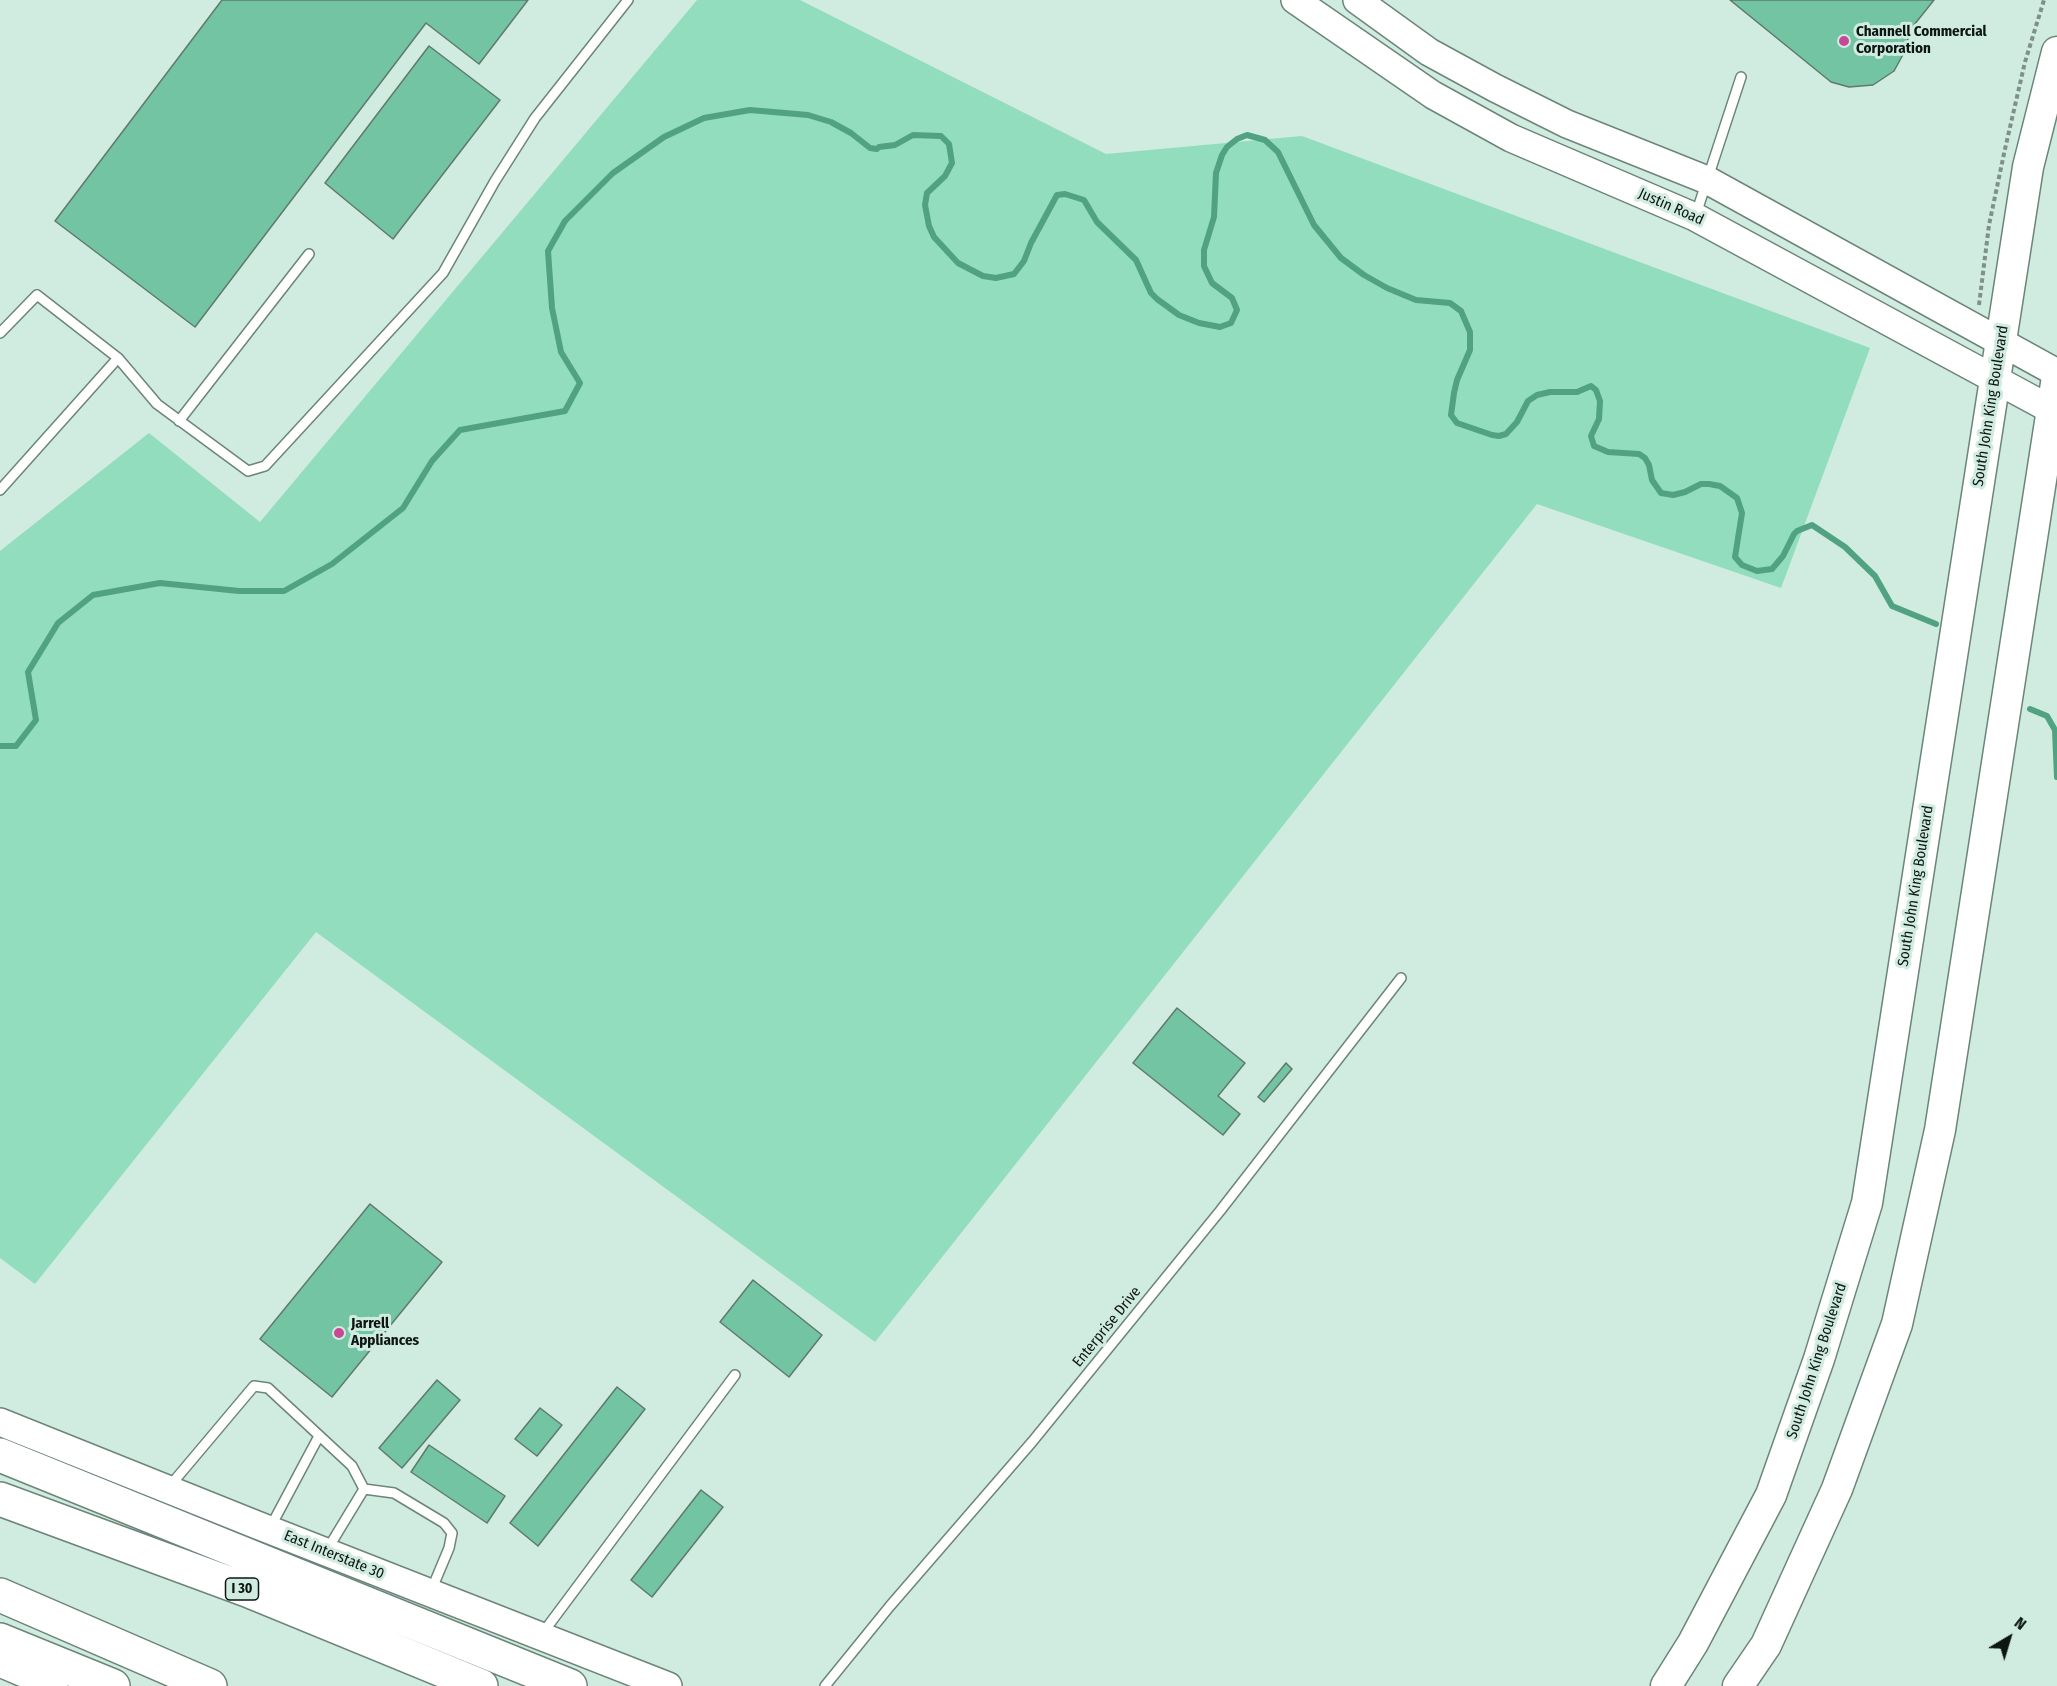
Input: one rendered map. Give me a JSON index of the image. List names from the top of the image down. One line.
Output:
{"streets":{"highway":["I 30"],"main road":["South John King Boulevard"],"street":["Justin Road","East Interstate 30"],"lane":["Enterprise Drive"]},"crossings":[["Justin Road","South John King Boulevard"]],"places":["Channell Commercial Corporation","Jarrell Appliances"],"north":"top right"}
